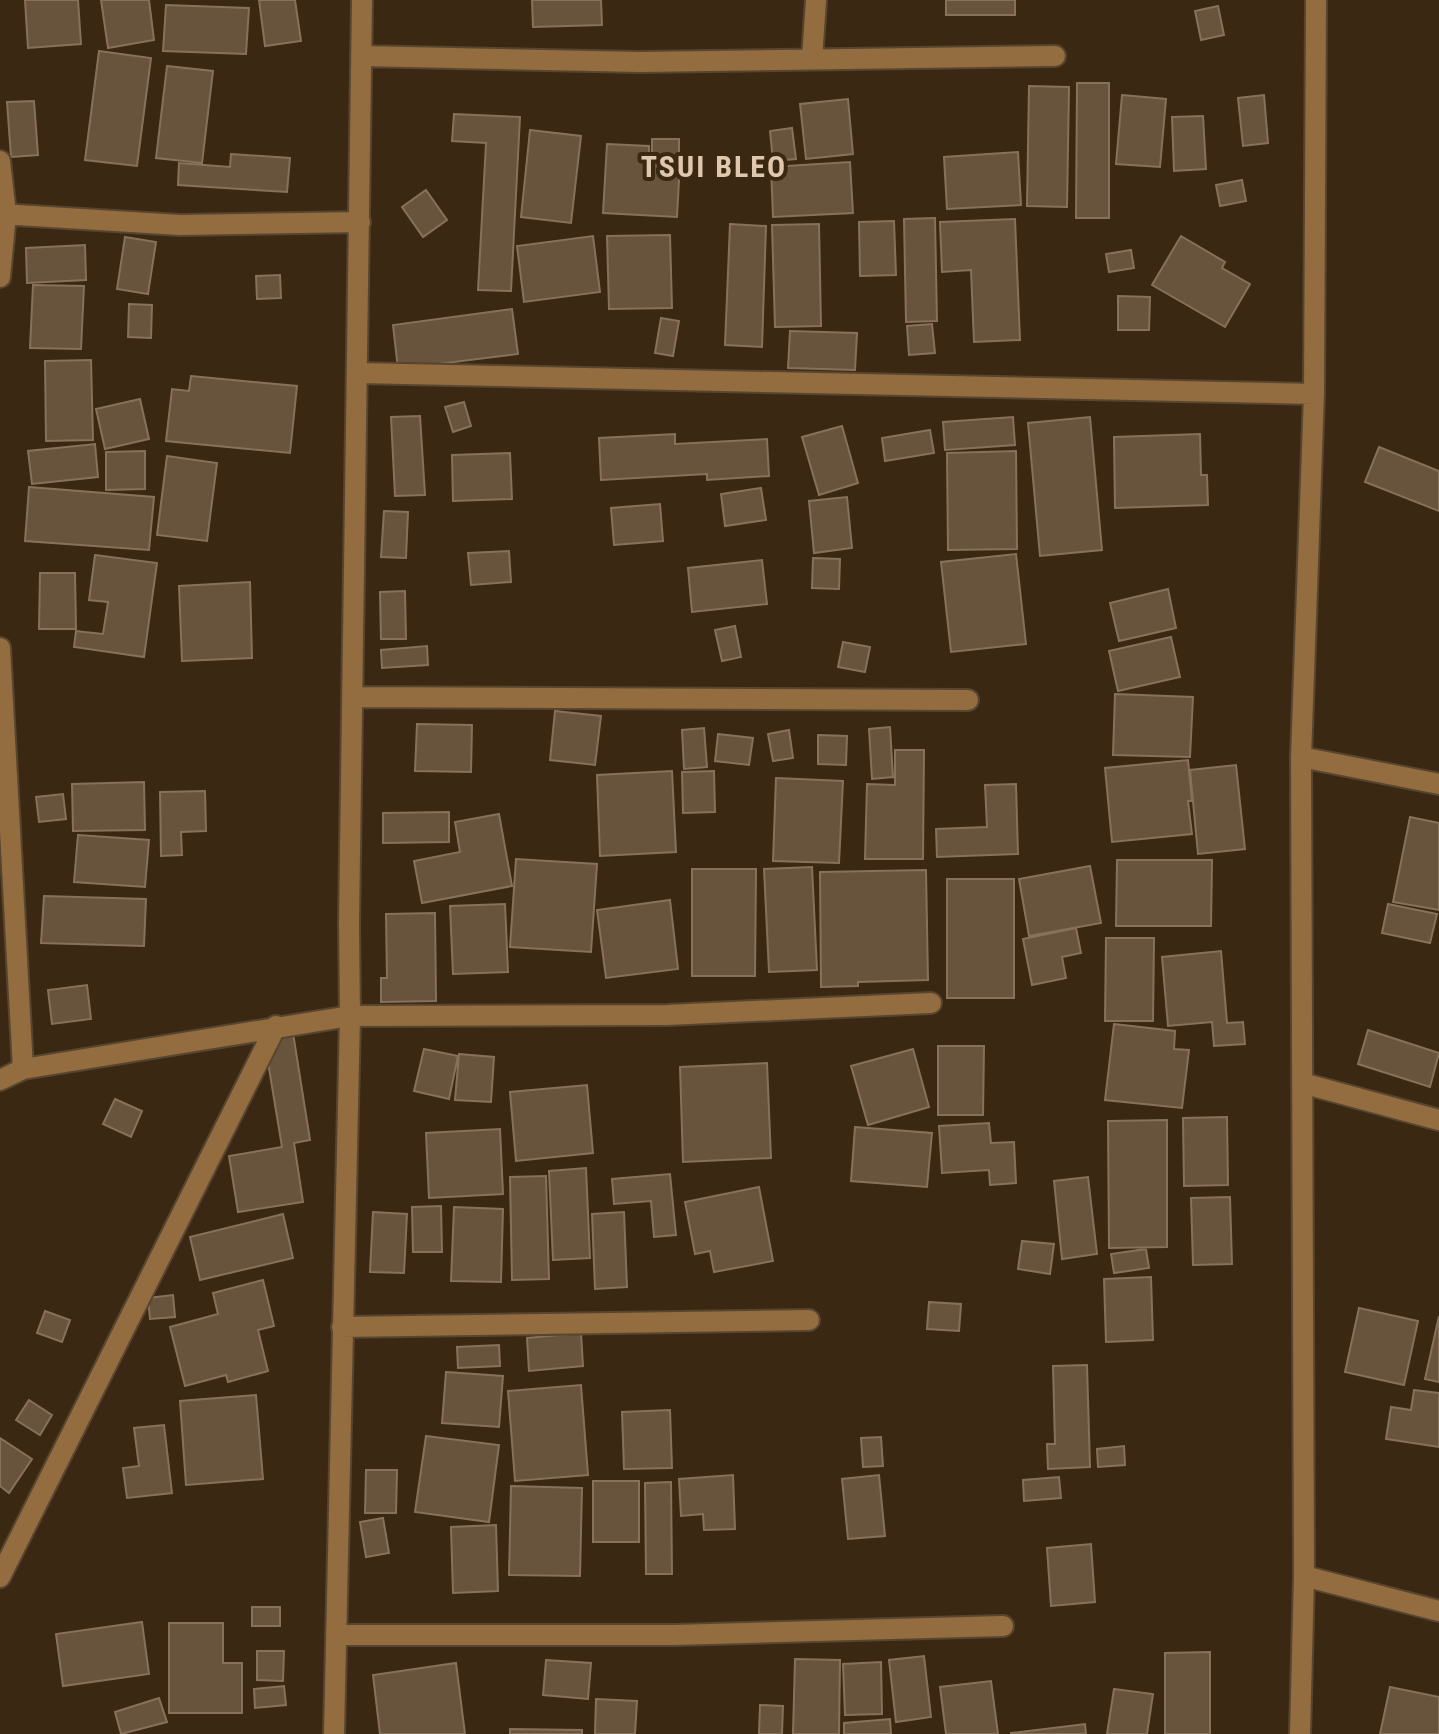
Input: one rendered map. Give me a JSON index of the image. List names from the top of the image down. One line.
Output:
{"districts":["TSUI BLEO"]}
